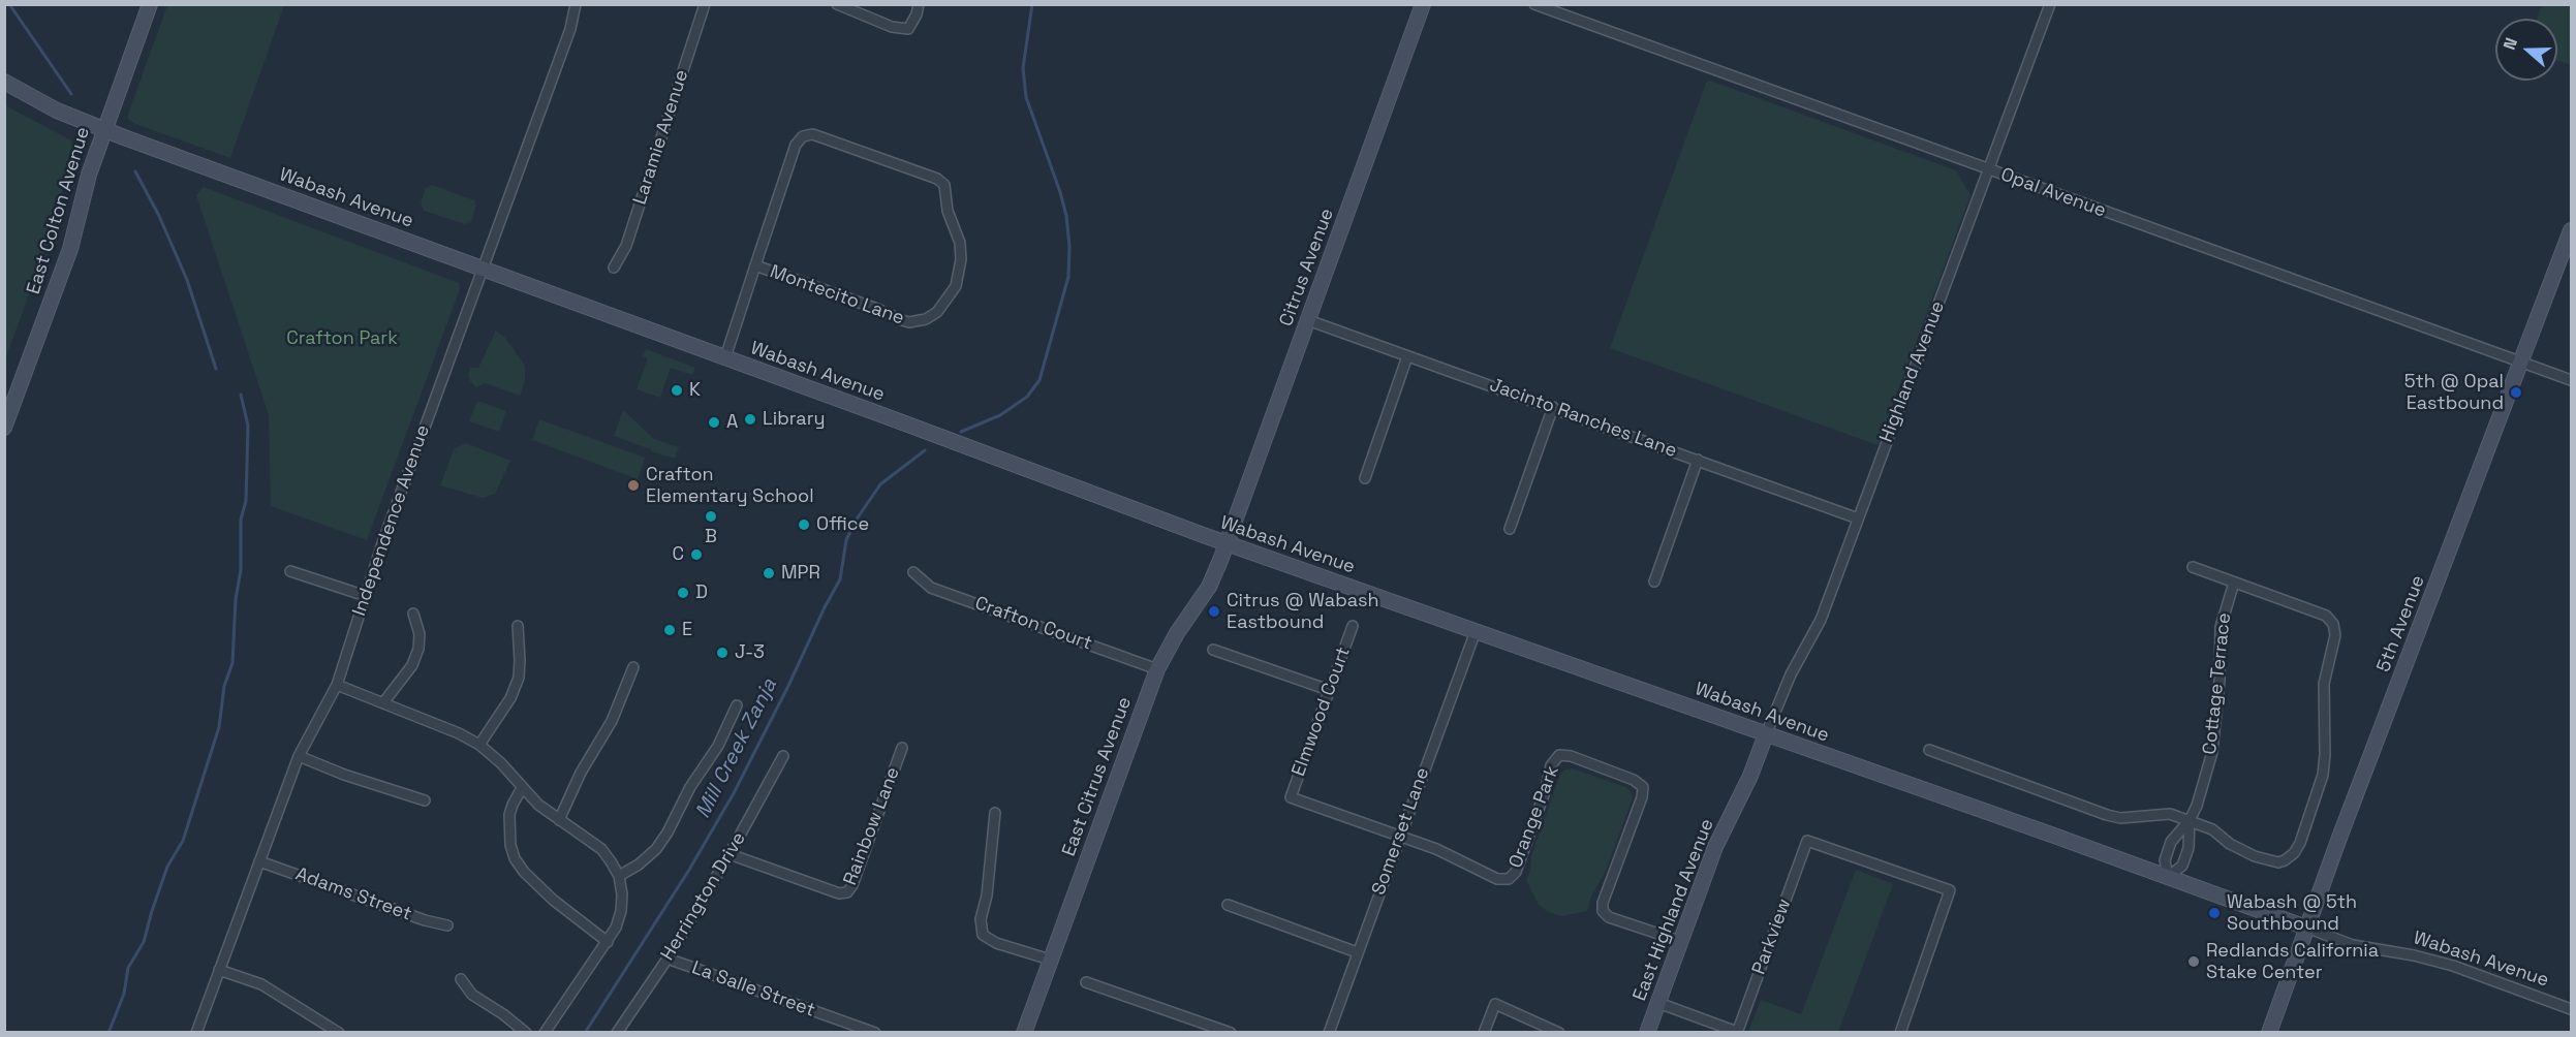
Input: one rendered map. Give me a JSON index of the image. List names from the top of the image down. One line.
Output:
{"streets":{"street":["Laramie Avenue","Opal Avenue","Wabash Avenue","East Colton Avenue","Citrus Avenue","Montecito Lane","Highland Avenue","Jacinto Ranches Lane","Independence Avenue","Crafton Court","5th Avenue","Cottage Terrace","Elmwood Court","East Citrus Avenue","Orange Park","Rainbow Lane","Somerset Lane","Adams Street","Herrington Drive","East Highland Avenue","Parkview","La Salle Street"]},"crossings":[["Opal Avenue","Highland Avenue"],["Opal Avenue","5th Avenue"],["Wabash Avenue","East Colton Avenue"],["Wabash Avenue","Citrus Avenue"],["Wabash Avenue","Montecito Lane"],["Wabash Avenue","Highland Avenue"],["Wabash Avenue","Independence Avenue"],["Wabash Avenue","5th Avenue"],["Wabash Avenue","Cottage Terrace"],["Wabash Avenue","East Citrus Avenue"],["Wabash Avenue","Somerset Lane"],["Wabash Avenue","East Highland Avenue"],["Citrus Avenue","Jacinto Ranches Lane"],["Citrus Avenue","East Citrus Avenue"],["Highland Avenue","Jacinto Ranches Lane"],["Highland Avenue","East Highland Avenue"],["Independence Avenue","Adams Street"],["Crafton Court","East Citrus Avenue"],["Elmwood Court","Orange Park"],["Elmwood Court","Somerset Lane"],["Orange Park","Somerset Lane"],["Orange Park","East Highland Avenue"],["Rainbow Lane","Herrington Drive"],["Herrington Drive","La Salle Street"]],"water":["Mill Creek Zanja"],"parks":["Crafton Park"],"places":["K","5th @ Opal Eastbound","Library","A","Crafton Elementary School","B","Office","C","MPR","D","Citrus @ Wabash Eastbound","E","J-3","Wabash @ 5th Southbound","Redlands California Stake Center"],"north":"left"}
